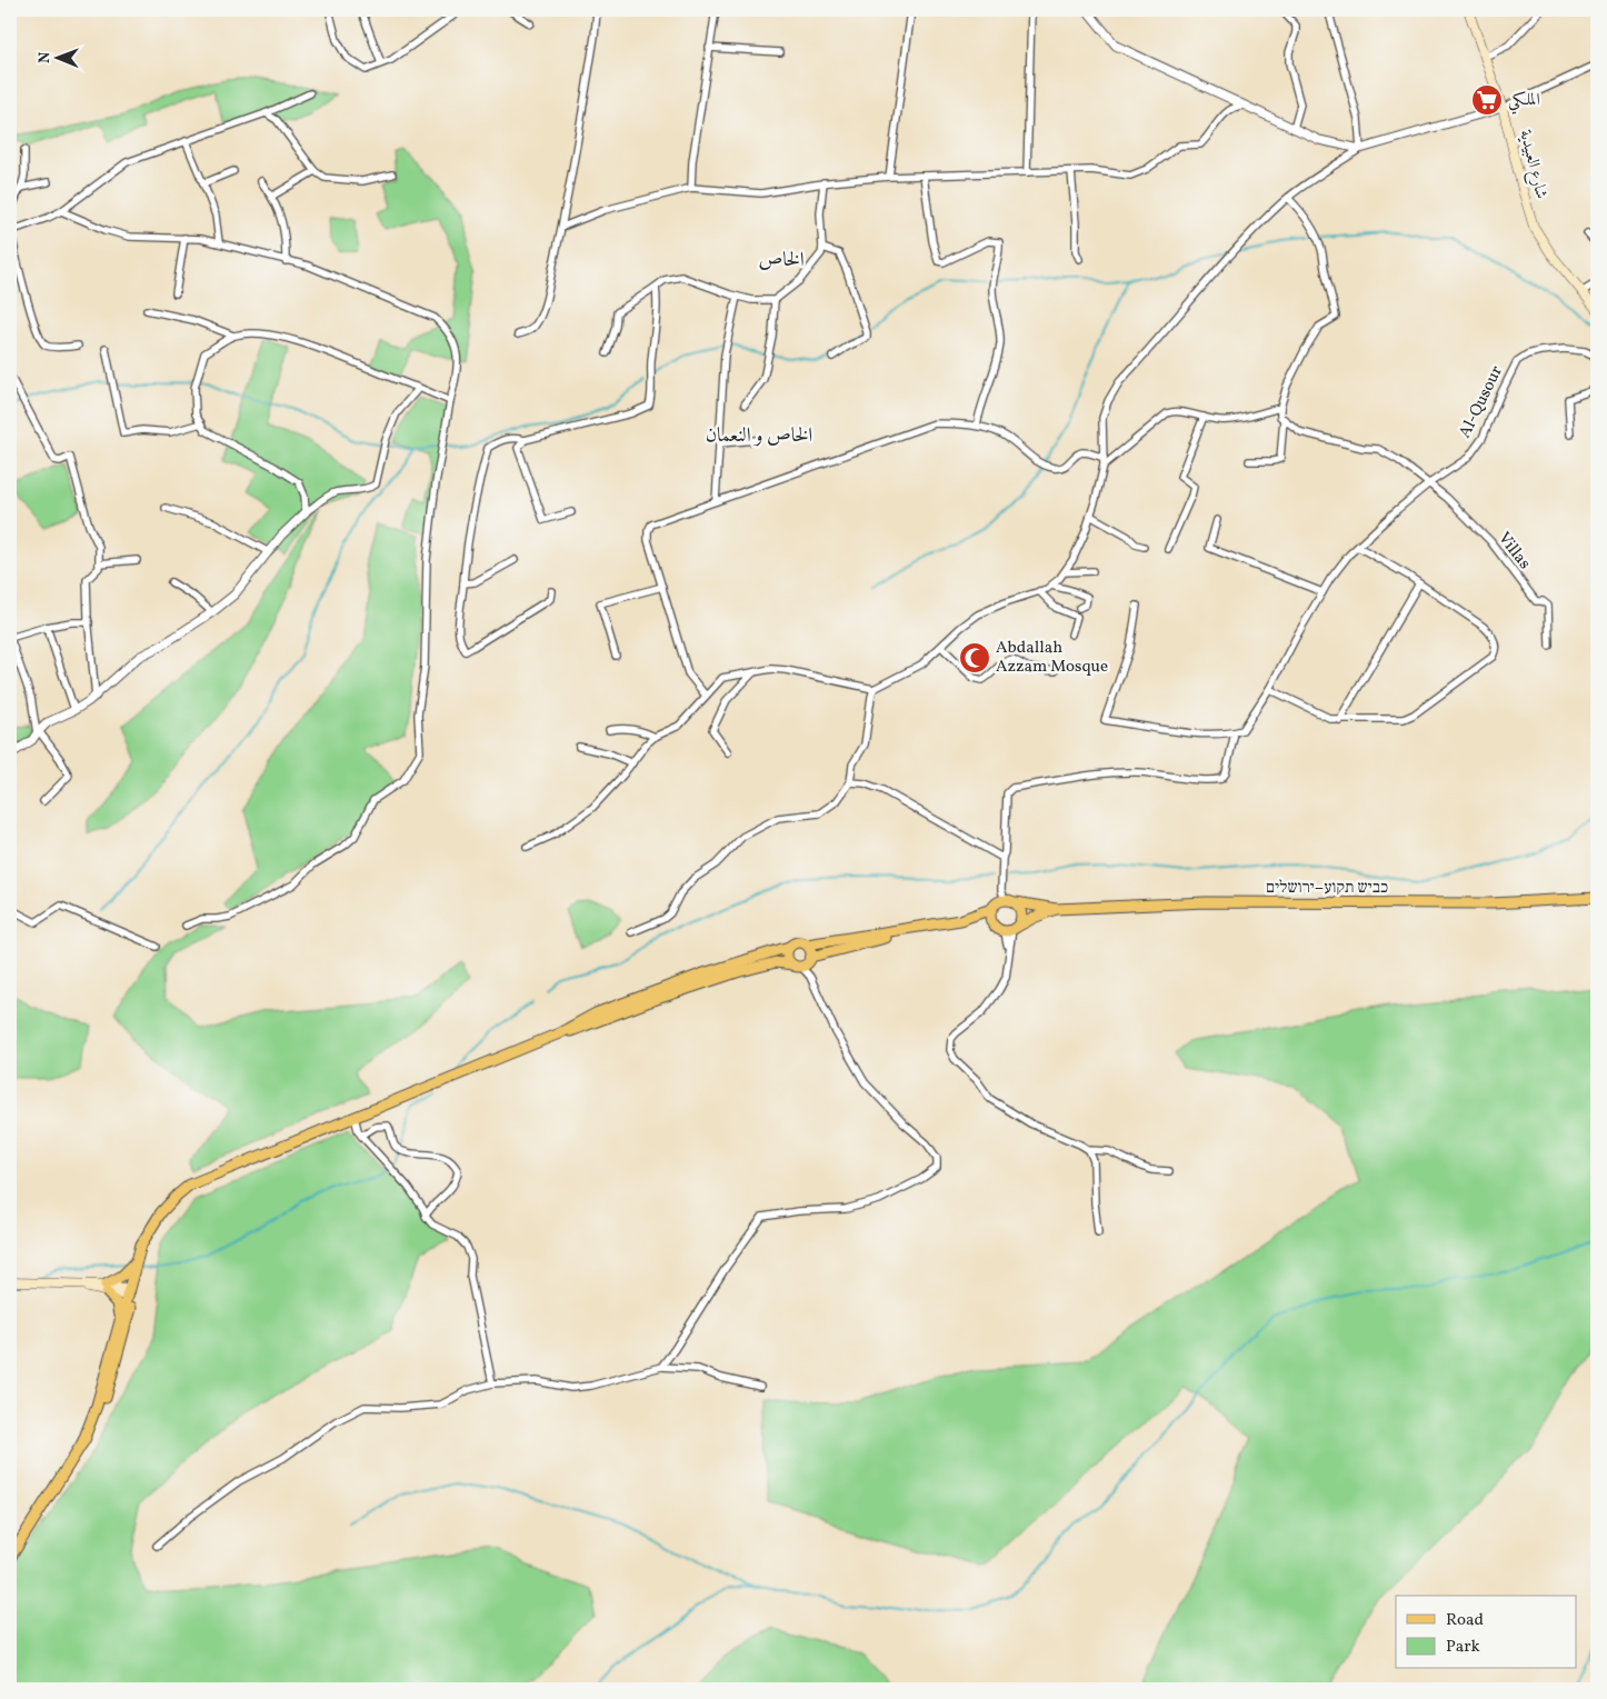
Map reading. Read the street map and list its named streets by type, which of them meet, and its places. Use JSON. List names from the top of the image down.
{
  "streets": {
    "main road": ["شارع العبيدية", "כביש תקוע–ירושלים"],
    "street": ["Al-Qusour", "Villas"]
  },
  "crossings": [
    ["Al-Qusour", "Villas"]
  ],
  "districts": ["الخاص", "الخاص و النعمان"],
  "places": {
    "supermarket": ["الملكي"],
    "mosque": ["Abdallah Azzam Mosque"]
  },
  "legend": ["Road", "Park"],
  "north": "left"
}
